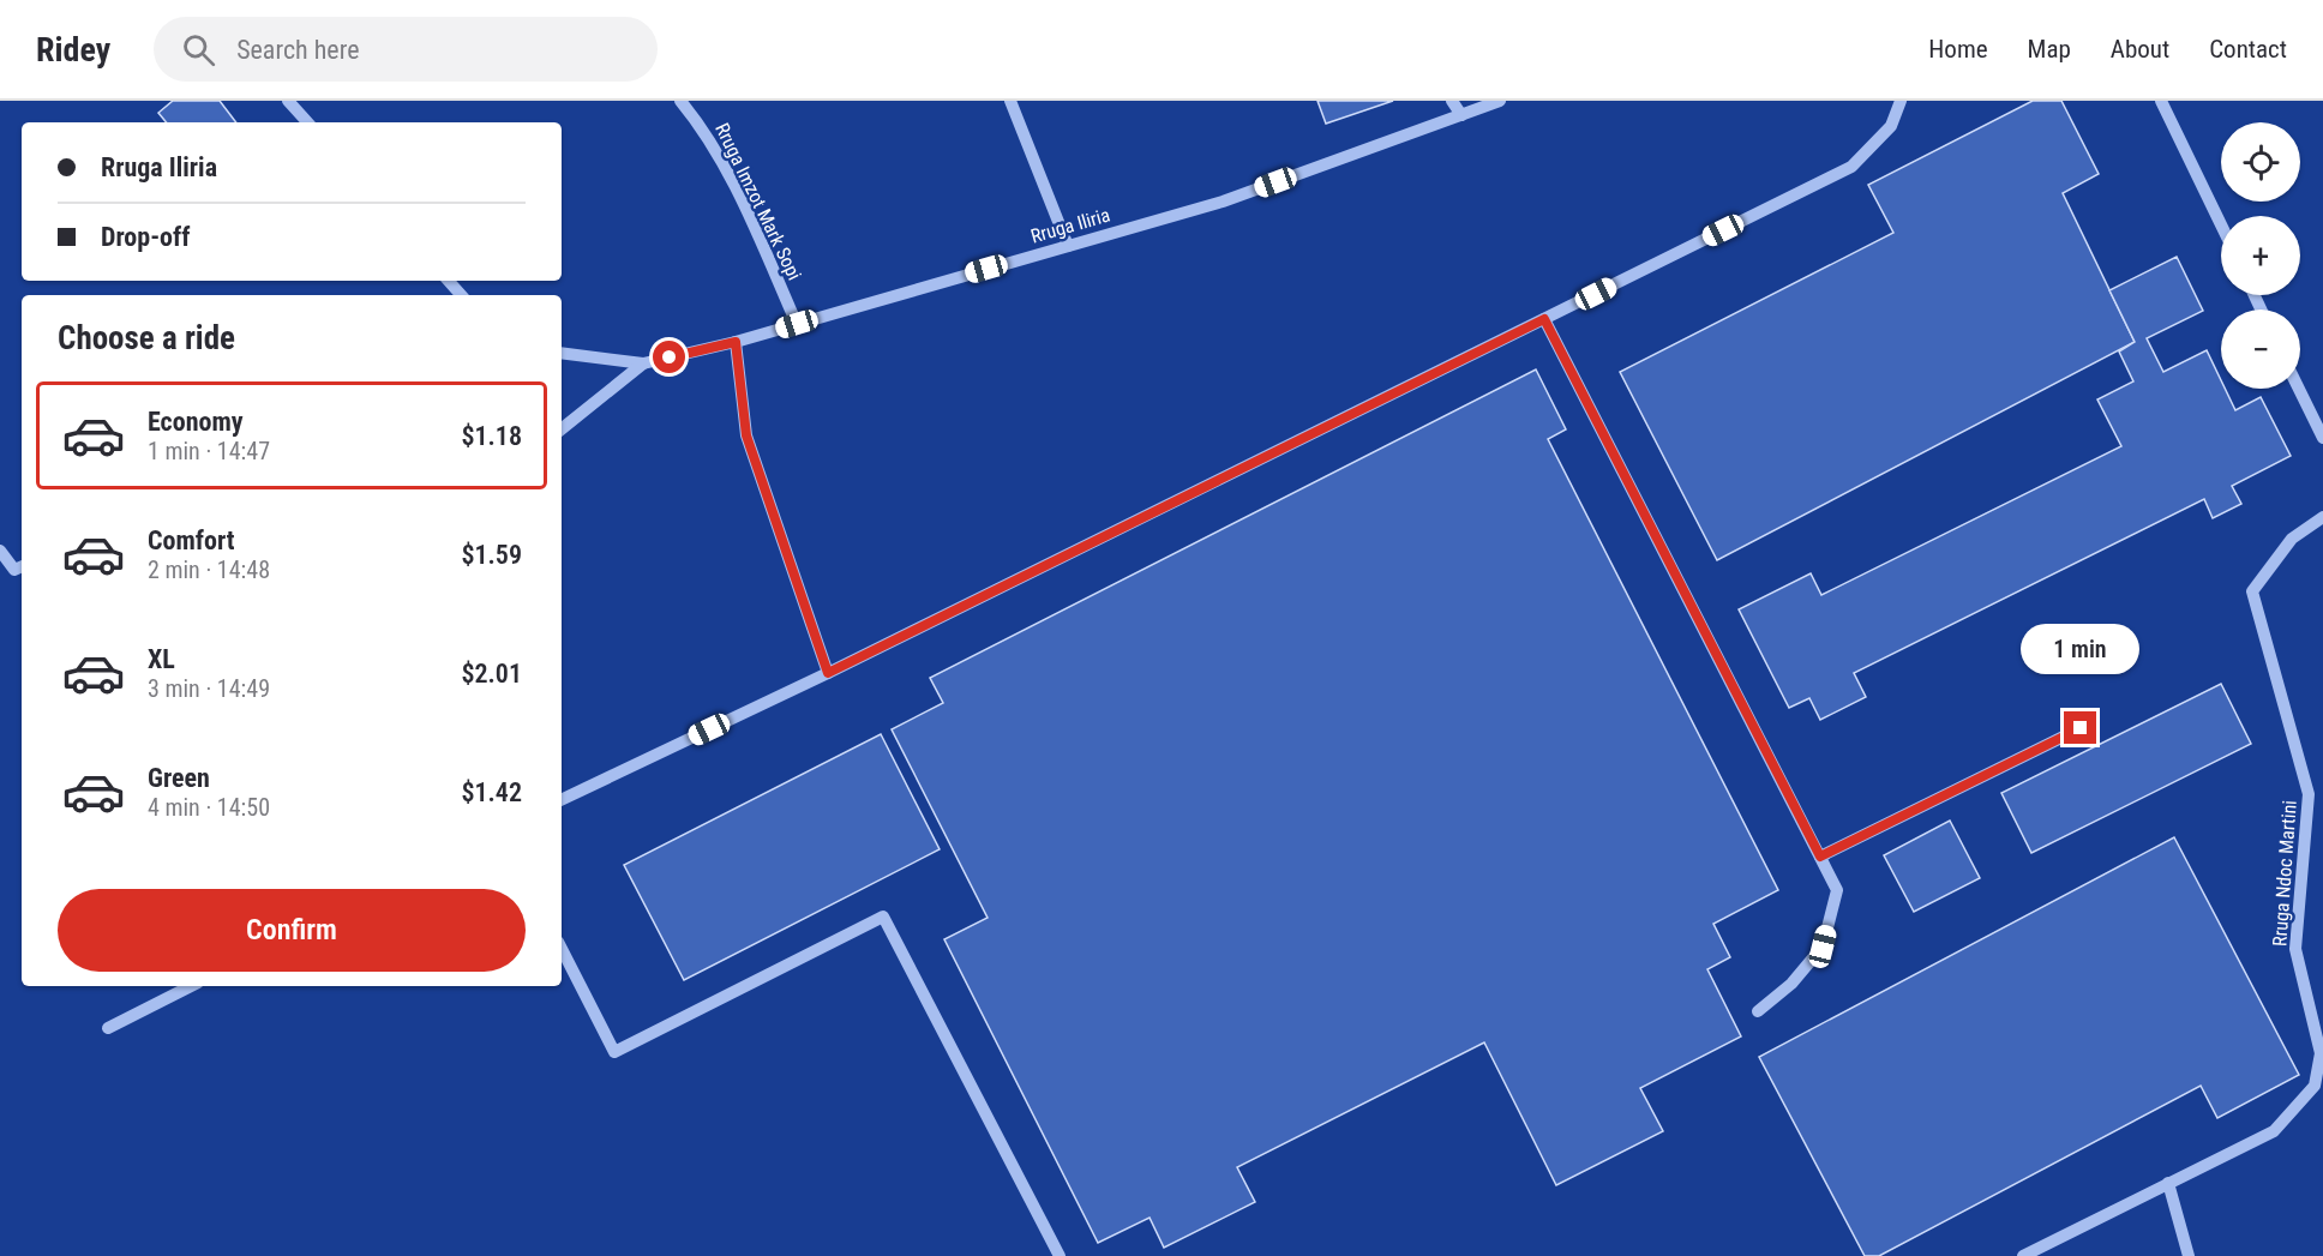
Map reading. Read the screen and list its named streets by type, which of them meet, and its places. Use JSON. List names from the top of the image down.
{
  "streets": {
    "street": ["Rruga Imzot Mark Sopi", "Rruga Iliria", "Rruga Ndoc Martini"]
  },
  "crossings": [
    ["Rruga Imzot Mark Sopi", "Rruga Iliria"]
  ],
  "page": {
    "header": "Ridey",
    "search": "Search here",
    "nav": [
      "Home",
      "Map",
      "About",
      "Contact"
    ],
    "map_buttons": ["+", "−"],
    "banner": ["Rruga Iliria", "Drop-off"],
    "heading": "Choose a ride",
    "list": [
      {
        "name": "Economy",
        "note": "1 min · 14:47",
        "value": "$1.18"
      },
      {
        "name": "Comfort",
        "note": "2 min · 14:48",
        "value": "$1.59"
      },
      {
        "name": "XL",
        "note": "3 min · 14:49",
        "value": "$2.01"
      },
      {
        "name": "Green",
        "note": "4 min · 14:50",
        "value": "$1.42"
      }
    ],
    "bubble": "1 min",
    "buttons": "Confirm"
  }
}
